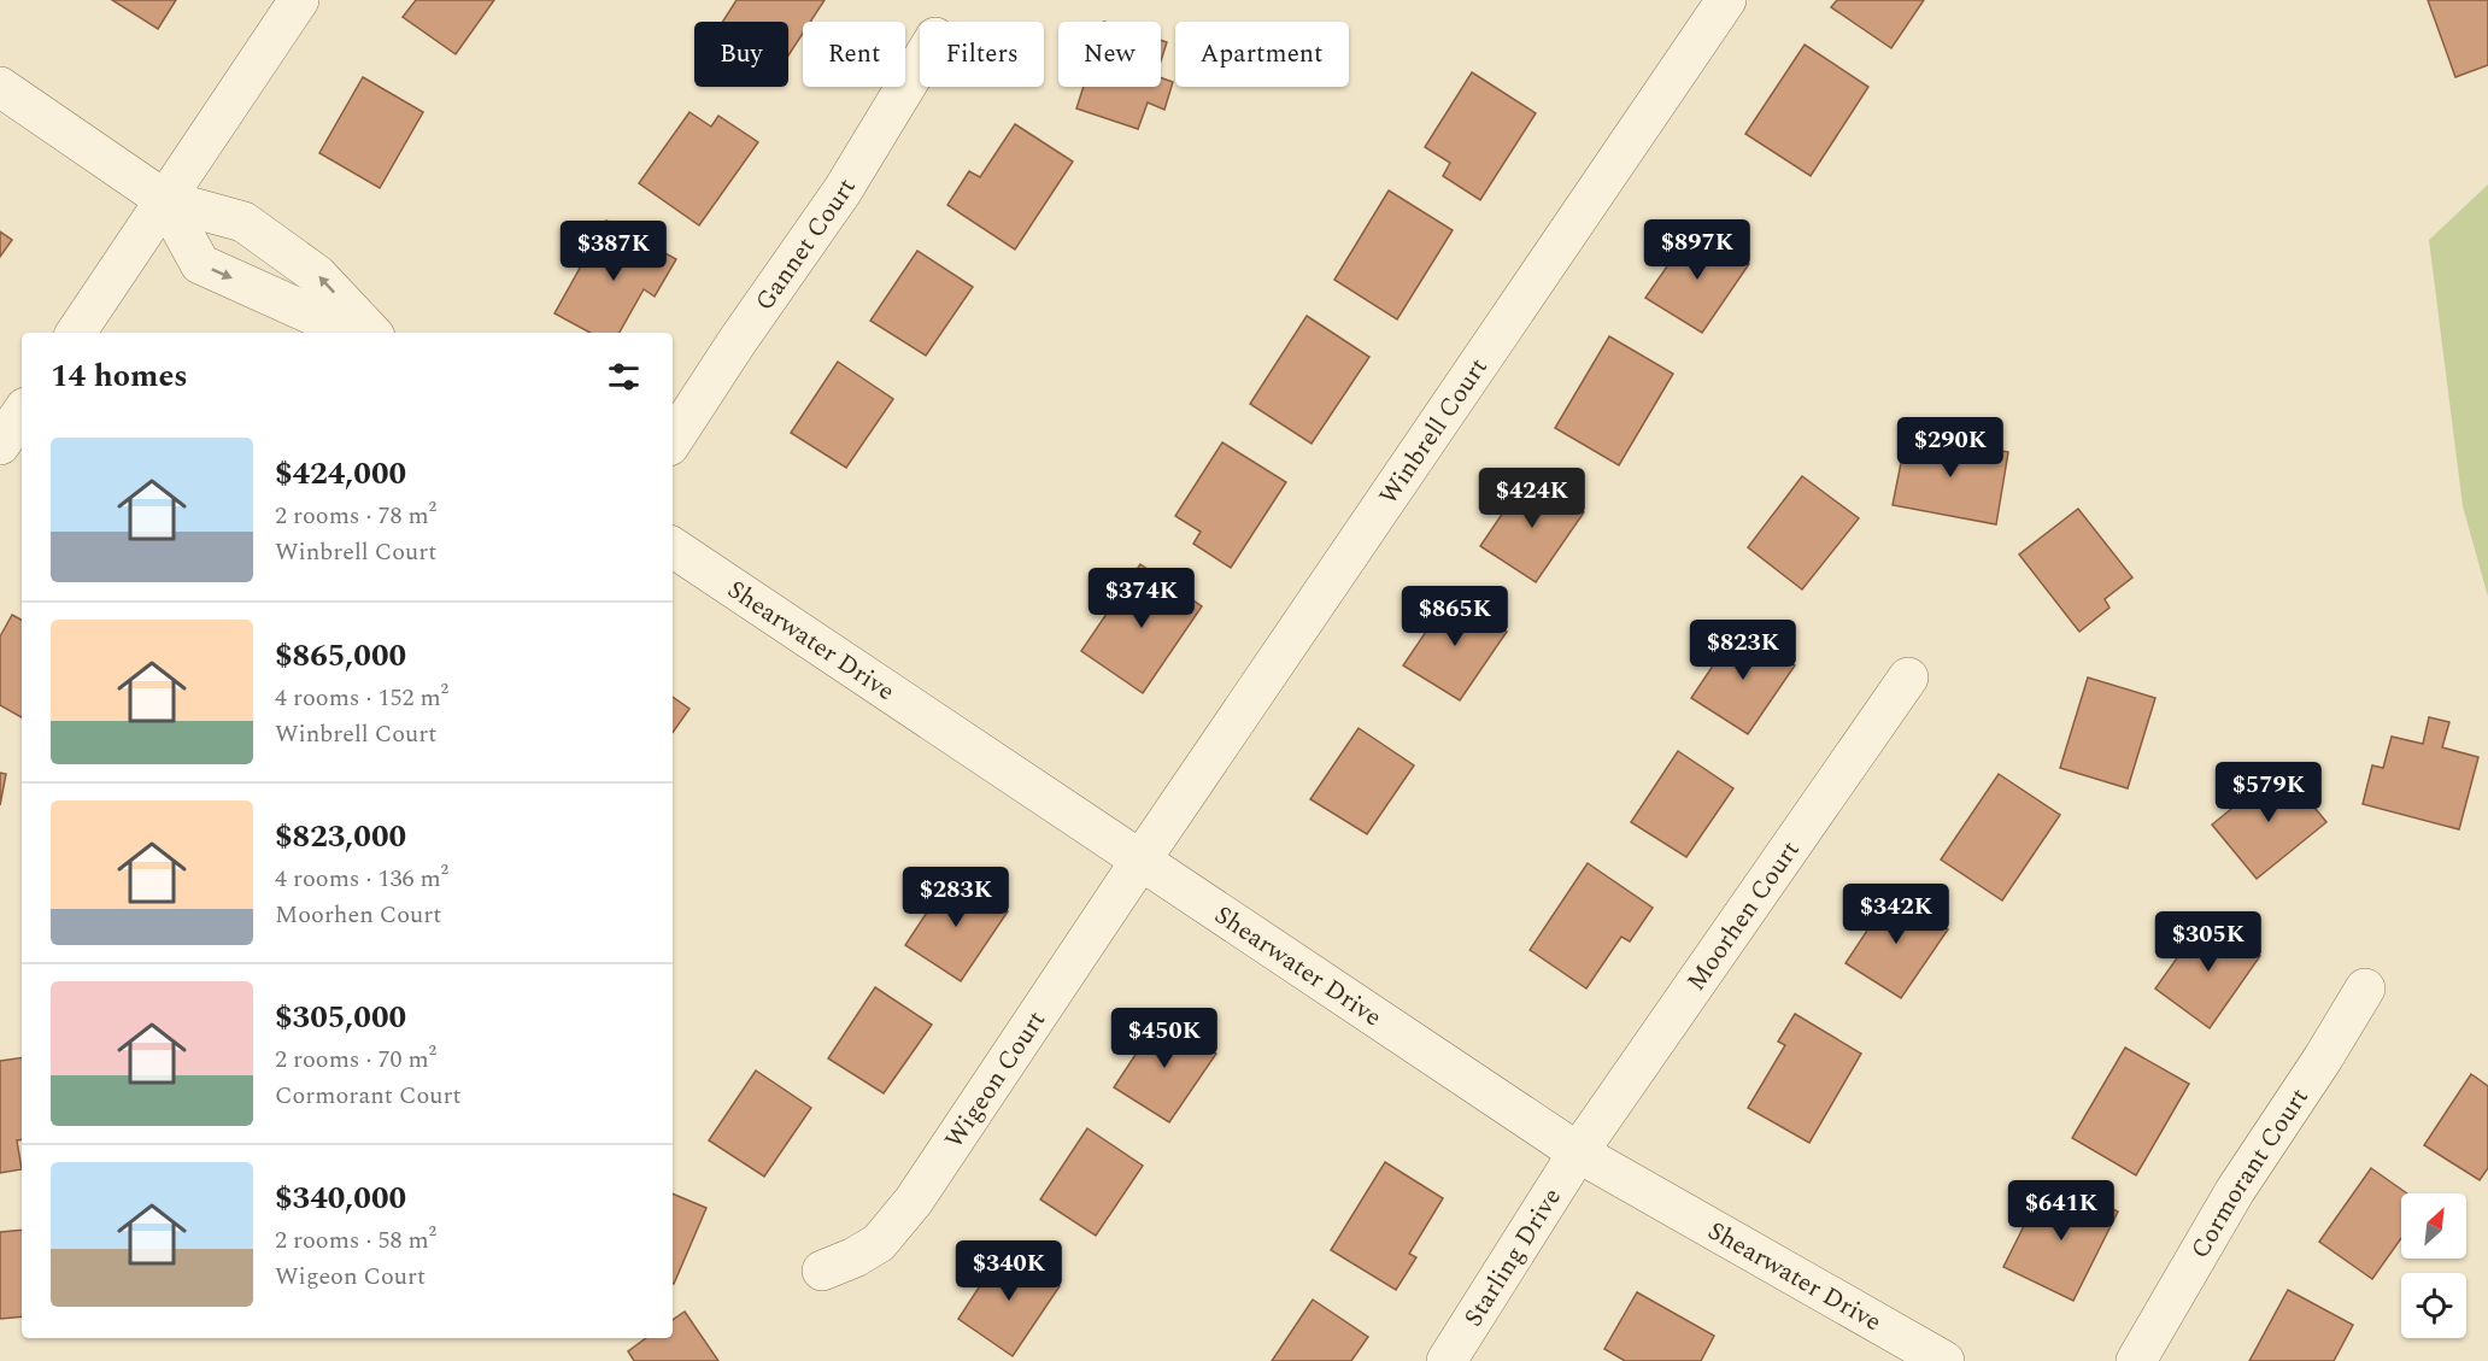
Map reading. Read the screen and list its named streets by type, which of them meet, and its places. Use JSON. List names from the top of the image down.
{
  "streets": {
    "street": [
      "Gannet Court",
      "Winbrell Court",
      "Shearwater Drive",
      "Moorhen Court",
      "Wigeon Court",
      "Cormorant Court",
      "Starling Drive"
    ]
  },
  "crossings": [
    ["Winbrell Court", "Shearwater Drive"],
    ["Winbrell Court", "Wigeon Court"],
    ["Shearwater Drive", "Moorhen Court"],
    ["Shearwater Drive", "Wigeon Court"],
    ["Shearwater Drive", "Starling Drive"],
    ["Moorhen Court", "Starling Drive"]
  ],
  "north": "top right",
  "page": {
    "chip": [
      "Buy",
      "Rent",
      "Filters",
      "New",
      "Apartment"
    ],
    "price": [
      "$897K",
      "$387K",
      "$290K",
      "$424K",
      "$374K",
      "$865K",
      "$823K",
      "$579K",
      "$283K",
      "$342K",
      "$305K",
      "$450K",
      "$641K",
      "$340K"
    ],
    "heading": "14 homes",
    "list": [
      {
        "name": "$424,000",
        "note": "2 rooms · 78 m² · Winbrell Court"
      },
      {
        "name": "$865,000",
        "note": "4 rooms · 152 m² · Winbrell Court"
      },
      {
        "name": "$823,000",
        "note": "4 rooms · 136 m² · Moorhen Court"
      },
      {
        "name": "$305,000",
        "note": "2 rooms · 70 m² · Cormorant Court"
      },
      {
        "name": "$340,000",
        "note": "2 rooms · 58 m² · Wigeon Court"
      }
    ]
  }
}
